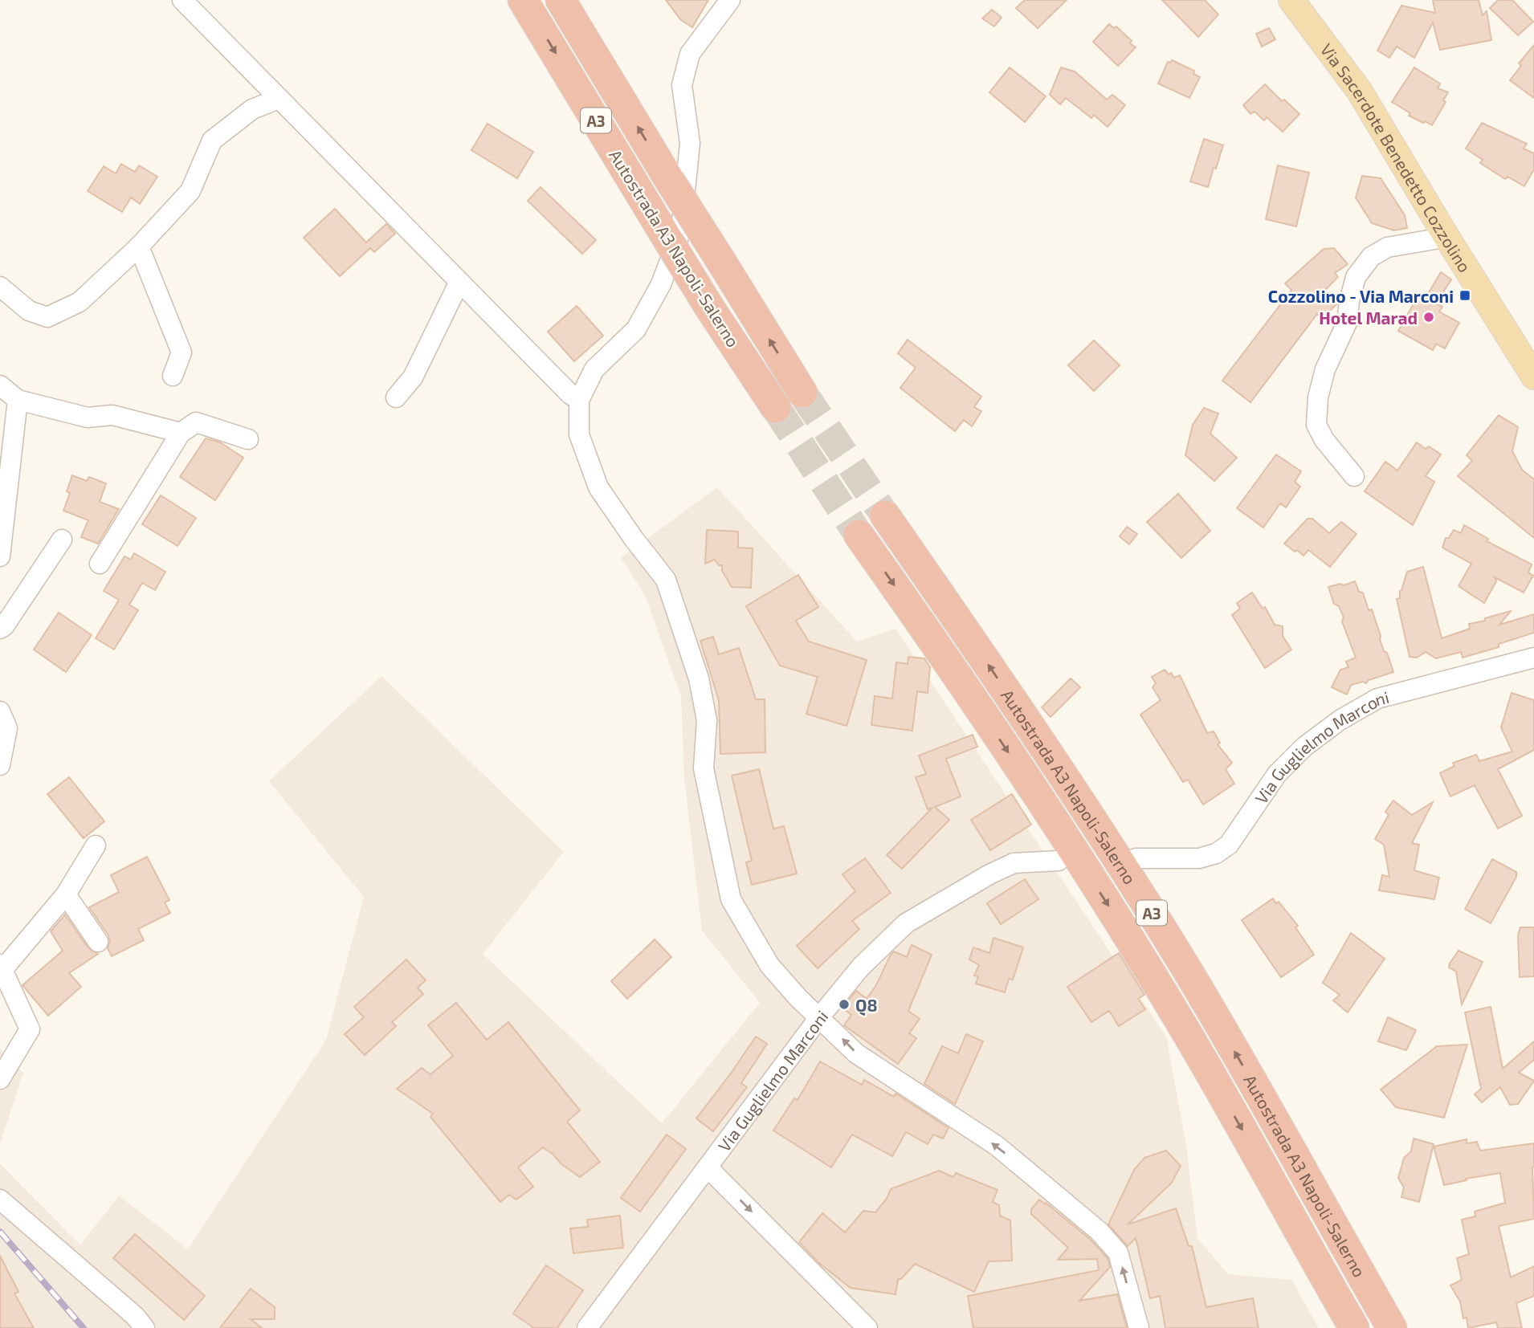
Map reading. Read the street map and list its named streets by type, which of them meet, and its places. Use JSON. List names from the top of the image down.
{
  "streets": {
    "highway": ["A3", "Autostrada A3 Napoli-Salerno"],
    "main road": ["Via Sacerdote Benedetto Cozzolino"],
    "street": ["Via Guglielmo Marconi"]
  },
  "places": {
    "transit": ["Cozzolino - Via Marconi"],
    "other": ["Hotel Marad", "Q8"]
  }
}
